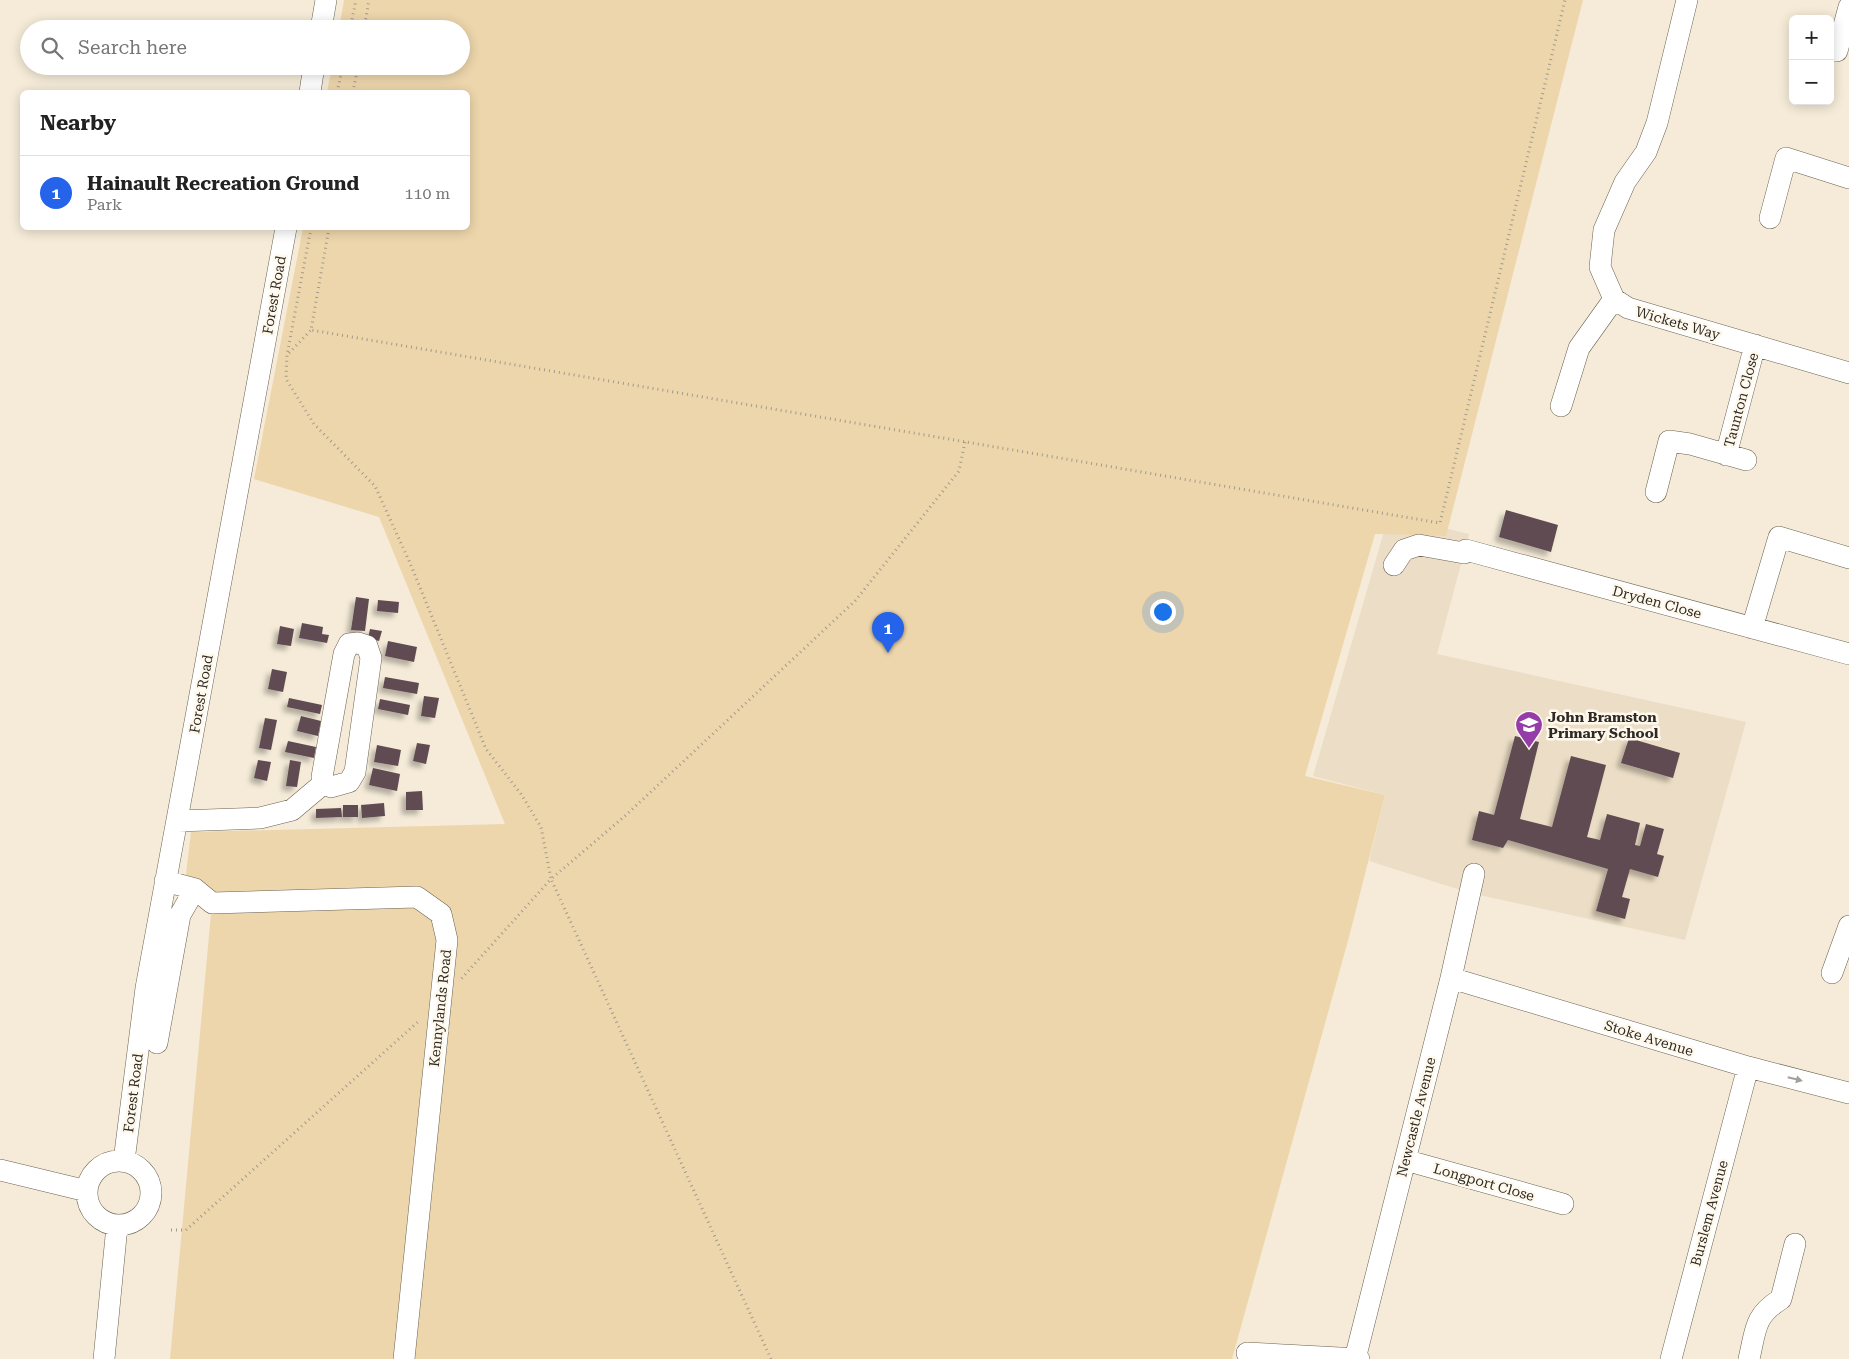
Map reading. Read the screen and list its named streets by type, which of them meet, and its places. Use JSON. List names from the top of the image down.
{
  "streets": {
    "street": [
      "Forest Road",
      "Wickets Way",
      "Taunton Close",
      "Dryden Close",
      "Kennylands Road",
      "Stoke Avenue",
      "Newcastle Avenue",
      "Longport Close",
      "Burslem Avenue"
    ]
  },
  "crossings": [
    ["Forest Road", "Kennylands Road"],
    ["Wickets Way", "Taunton Close"],
    ["Stoke Avenue", "Newcastle Avenue"],
    ["Stoke Avenue", "Burslem Avenue"],
    ["Newcastle Avenue", "Longport Close"]
  ],
  "places": {
    "school or university": ["John Bramston Primary School"]
  },
  "page": {
    "map_buttons": ["+", "−"],
    "search": "Search here",
    "heading": "Nearby",
    "list": [
      {
        "mark": "1",
        "name": "Hainault Recreation Ground",
        "note": "Park",
        "value": "110 m"
      }
    ],
    "pins": "1"
  }
}
